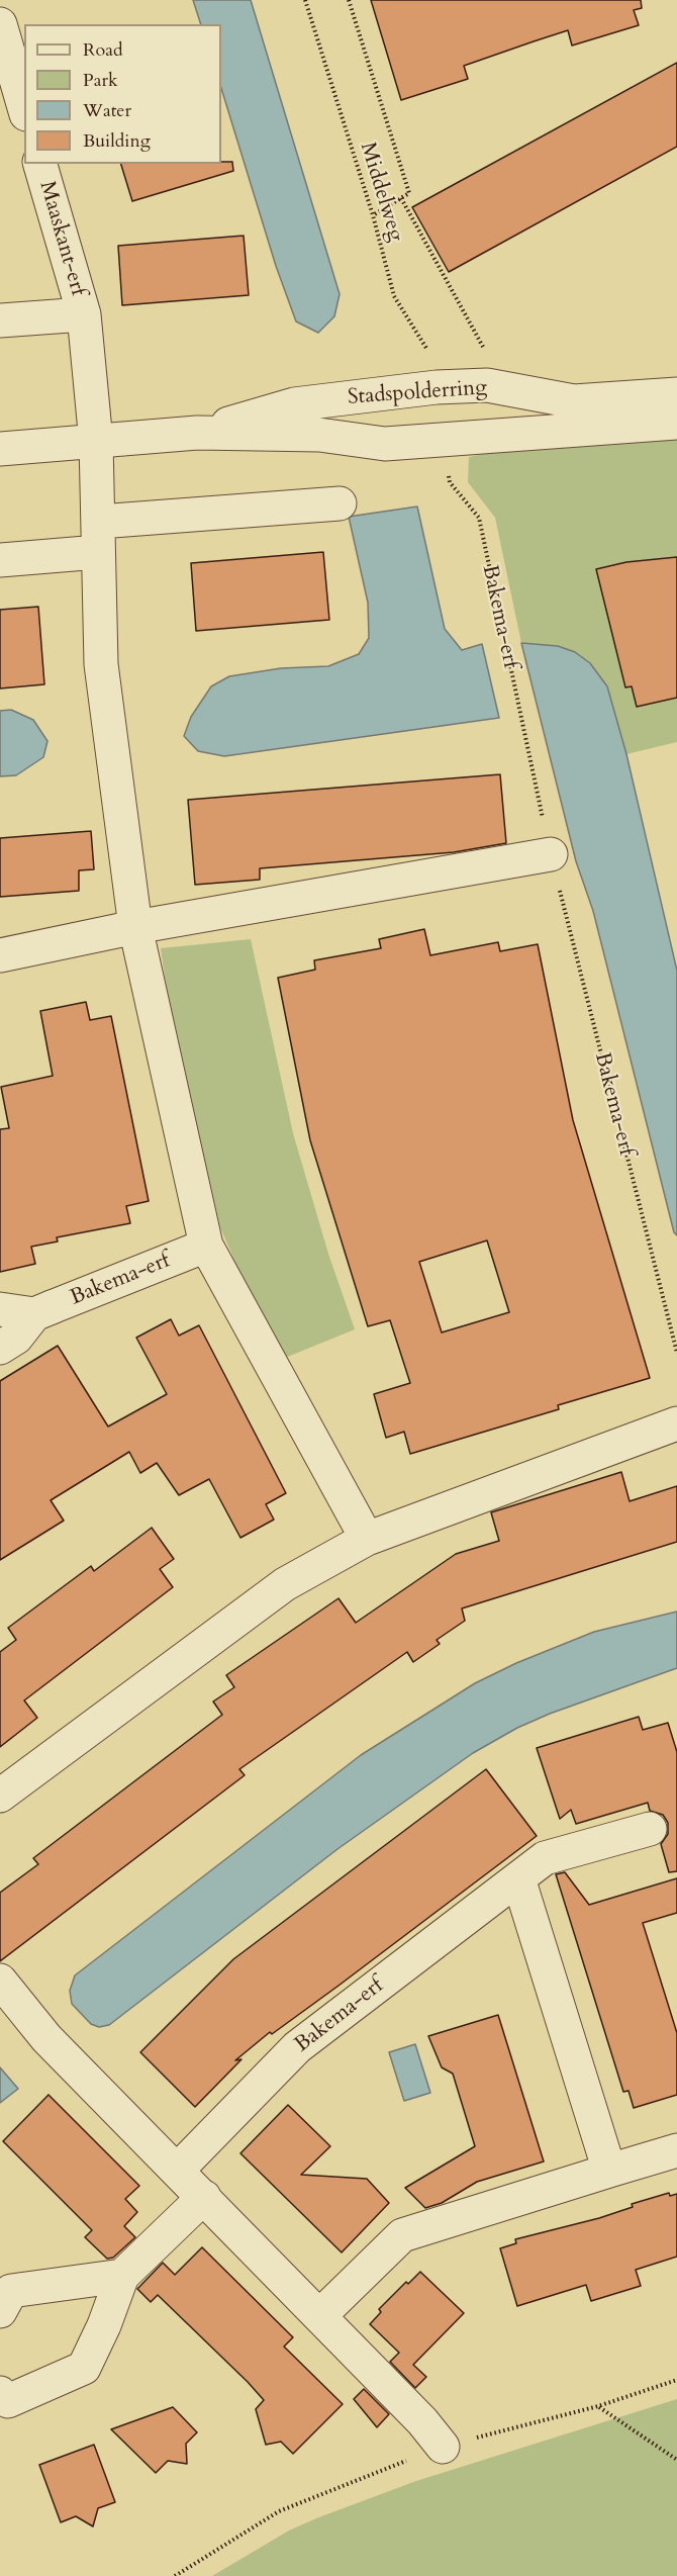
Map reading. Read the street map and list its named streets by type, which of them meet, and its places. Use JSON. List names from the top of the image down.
{
  "streets": {
    "street": ["Maaskant-erf", "Stadspolderring", "Bakema-erf"],
    "path": ["Middelweg"]
  },
  "crossings": [
    ["Middelweg", "Stadspolderring"],
    ["Maaskant-erf", "Stadspolderring"],
    ["Stadspolderring", "Bakema-erf"]
  ],
  "legend": [
    "Road",
    "Park",
    "Water",
    "Building"
  ]
}
